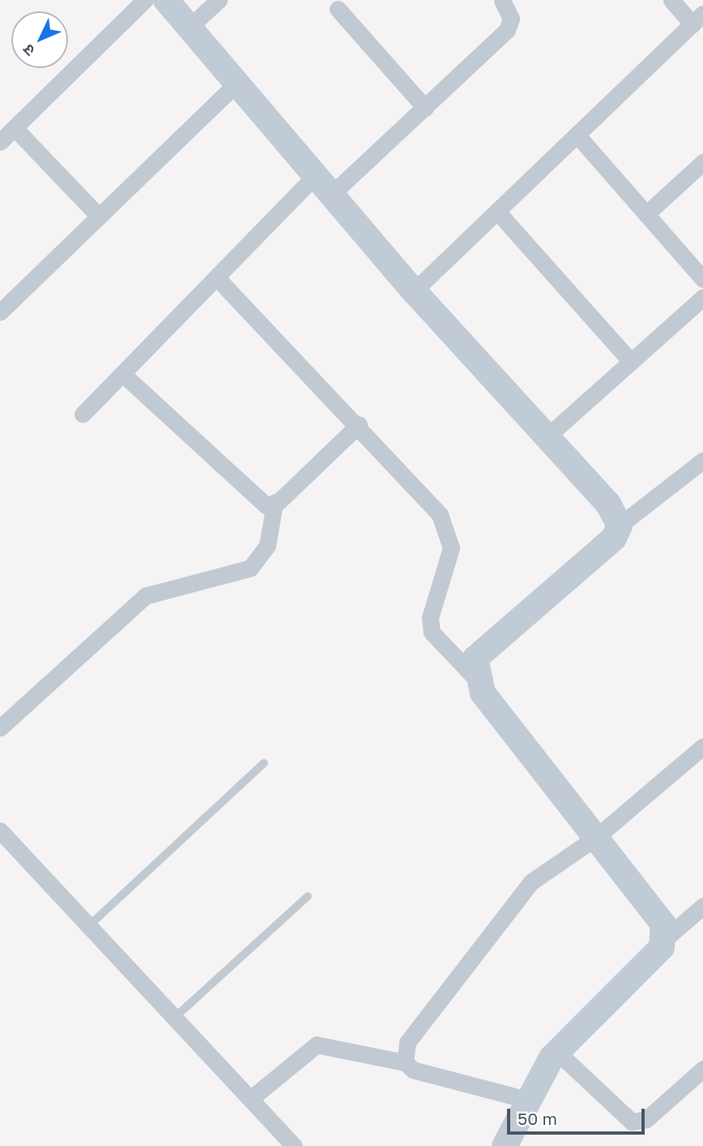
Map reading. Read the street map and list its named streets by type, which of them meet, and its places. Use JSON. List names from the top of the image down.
{
  "scale_bar": "50 m",
  "north": "bottom left"
}
